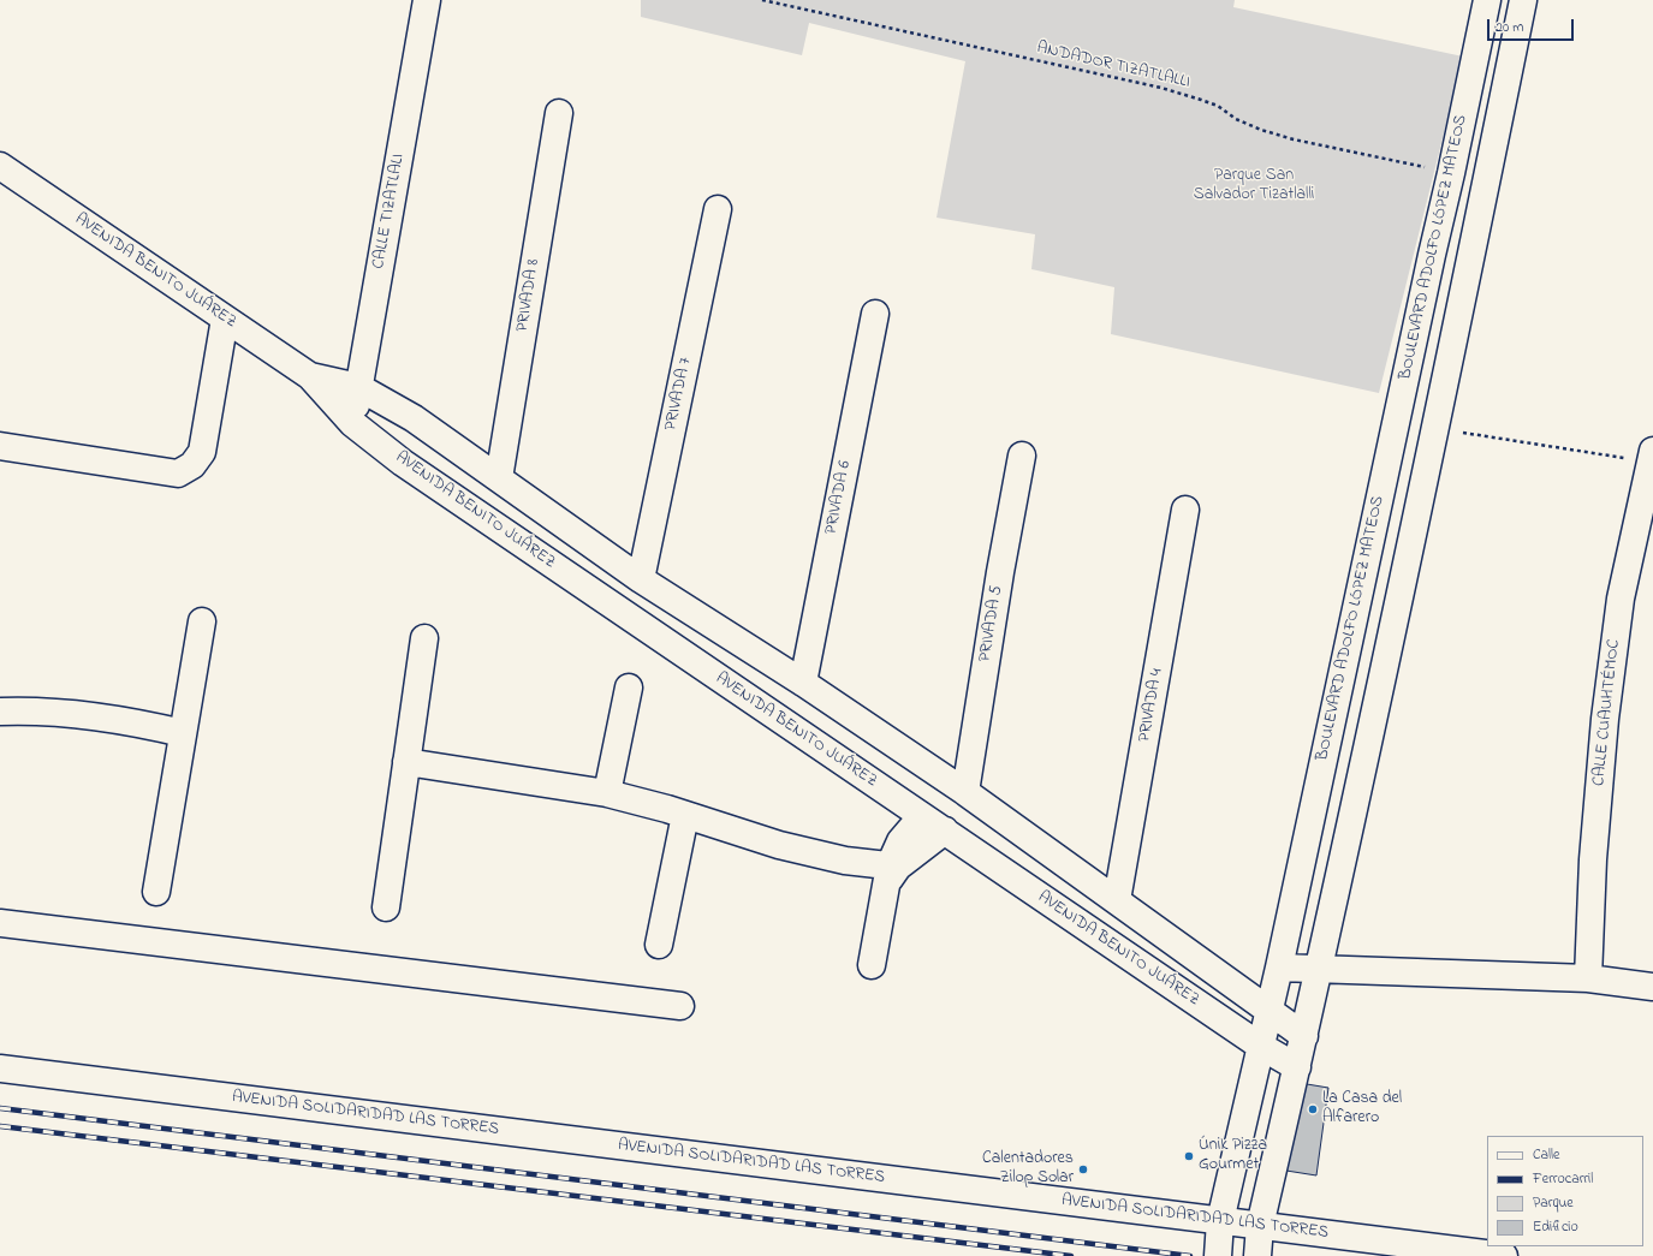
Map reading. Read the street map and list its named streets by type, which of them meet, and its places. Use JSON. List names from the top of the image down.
{
  "streets": {
    "street": [
      "CALLE TIZATLALI",
      "BOULEVARD ADOLFO LÓPEZ MATEOS",
      "AVENIDA BENITO JUÁREZ",
      "PRIVADA 8",
      "PRIVADA 7",
      "PRIVADA 6",
      "PRIVADA 5",
      "PRIVADA 4",
      "CALLE CUAUHTÉMOC",
      "AVENIDA SOLIDARIDAD LAS TORRES"
    ],
    "path": ["ANDADOR TIZATLALLI"]
  },
  "crossings": [
    ["ANDADOR TIZATLALLI", "BOULEVARD ADOLFO LÓPEZ MATEOS"],
    ["CALLE TIZATLALI", "AVENIDA BENITO JUÁREZ"],
    ["BOULEVARD ADOLFO LÓPEZ MATEOS", "AVENIDA BENITO JUÁREZ"],
    ["BOULEVARD ADOLFO LÓPEZ MATEOS", "AVENIDA SOLIDARIDAD LAS TORRES"],
    ["AVENIDA BENITO JUÁREZ", "PRIVADA 8"],
    ["AVENIDA BENITO JUÁREZ", "PRIVADA 7"],
    ["AVENIDA BENITO JUÁREZ", "PRIVADA 6"],
    ["AVENIDA BENITO JUÁREZ", "PRIVADA 5"],
    ["AVENIDA BENITO JUÁREZ", "PRIVADA 4"]
  ],
  "parks": ["Parque San Salvador Tizatlalli"],
  "places": ["La Casa del Alfarero", "Únik Pizza Gourmet", "Calentadores Zilop Solar"],
  "legend": [
    "Calle",
    "Ferrocarril",
    "Parque",
    "Edificio"
  ],
  "scale_bar": "20 m"
}
